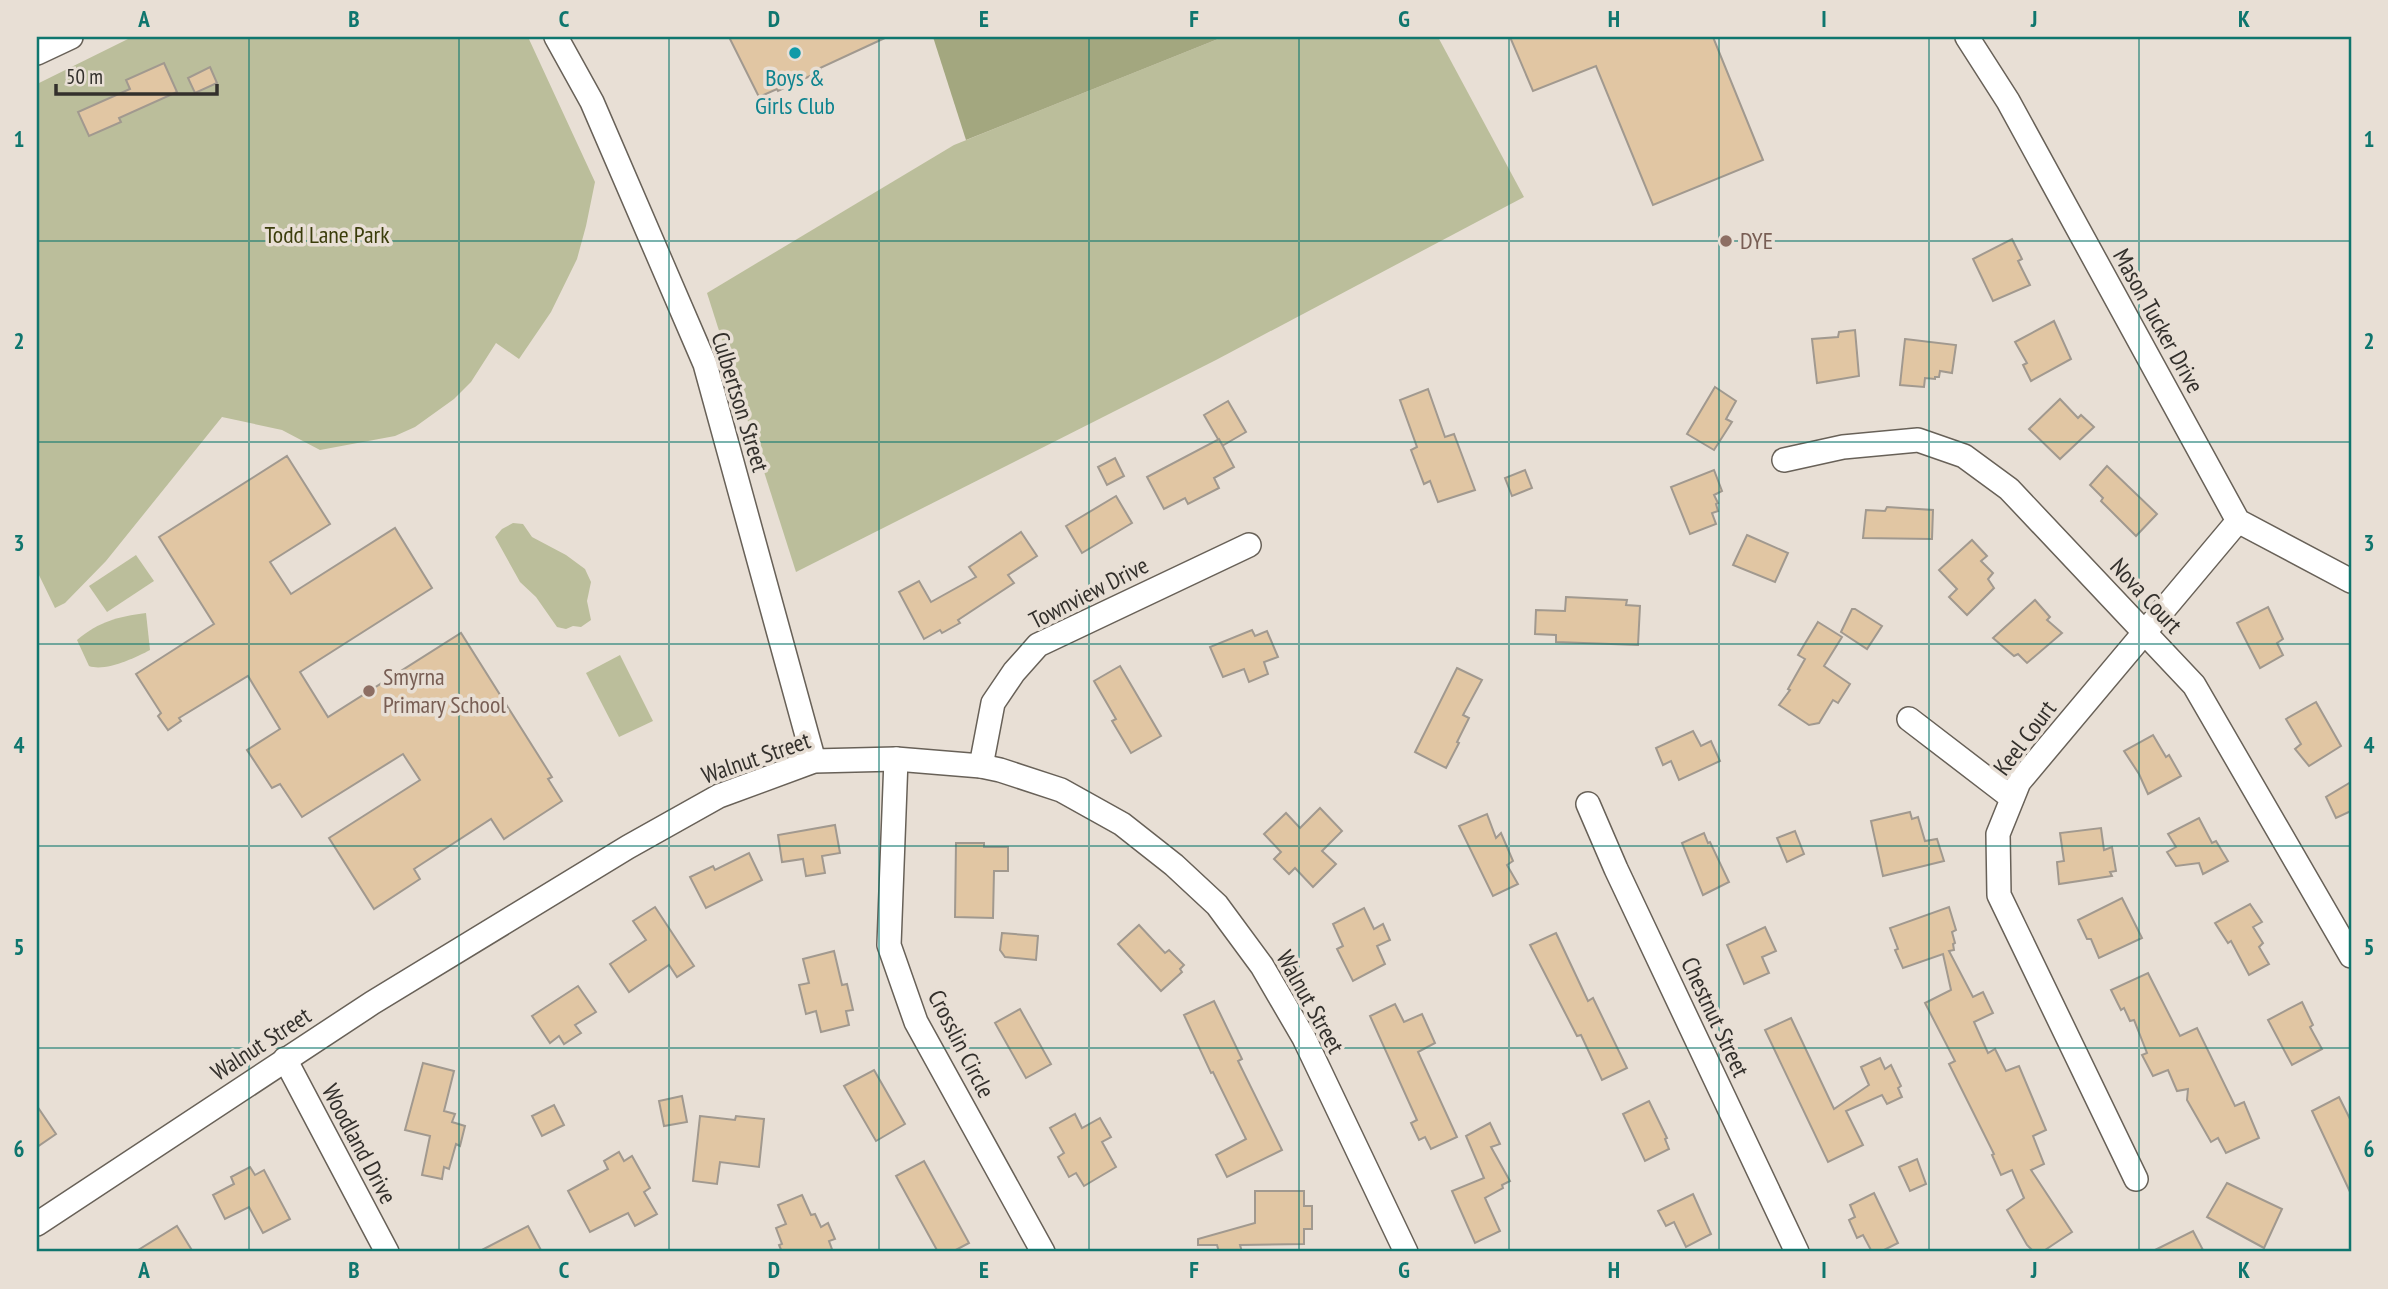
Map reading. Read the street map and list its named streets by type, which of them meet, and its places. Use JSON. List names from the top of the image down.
{
  "streets": {
    "street": [
      "Mason Tucker Drive",
      "Culbertson Street",
      "Townview Drive",
      "Nova Court",
      "Keel Court",
      "Walnut Street",
      "Chestnut Street",
      "Crosslin Circle",
      "Woodland Drive"
    ]
  },
  "crossings": [
    ["Mason Tucker Drive", "Keel Court"],
    ["Culbertson Street", "Walnut Street"],
    ["Townview Drive", "Walnut Street"],
    ["Nova Court", "Keel Court"],
    ["Walnut Street", "Crosslin Circle"],
    ["Walnut Street", "Woodland Drive"]
  ],
  "parks": ["Todd Lane Park"],
  "places": ["Boys & Girls Club", "DYE", "Smyrna Primary School"],
  "scale_bar": "50 m",
  "grid": {
    "columns": [
      "A",
      "B",
      "C",
      "D",
      "E",
      "F",
      "G",
      "H",
      "I",
      "J",
      "K"
    ],
    "rows": [
      "1",
      "2",
      "3",
      "4",
      "5",
      "6"
    ]
  }
}
